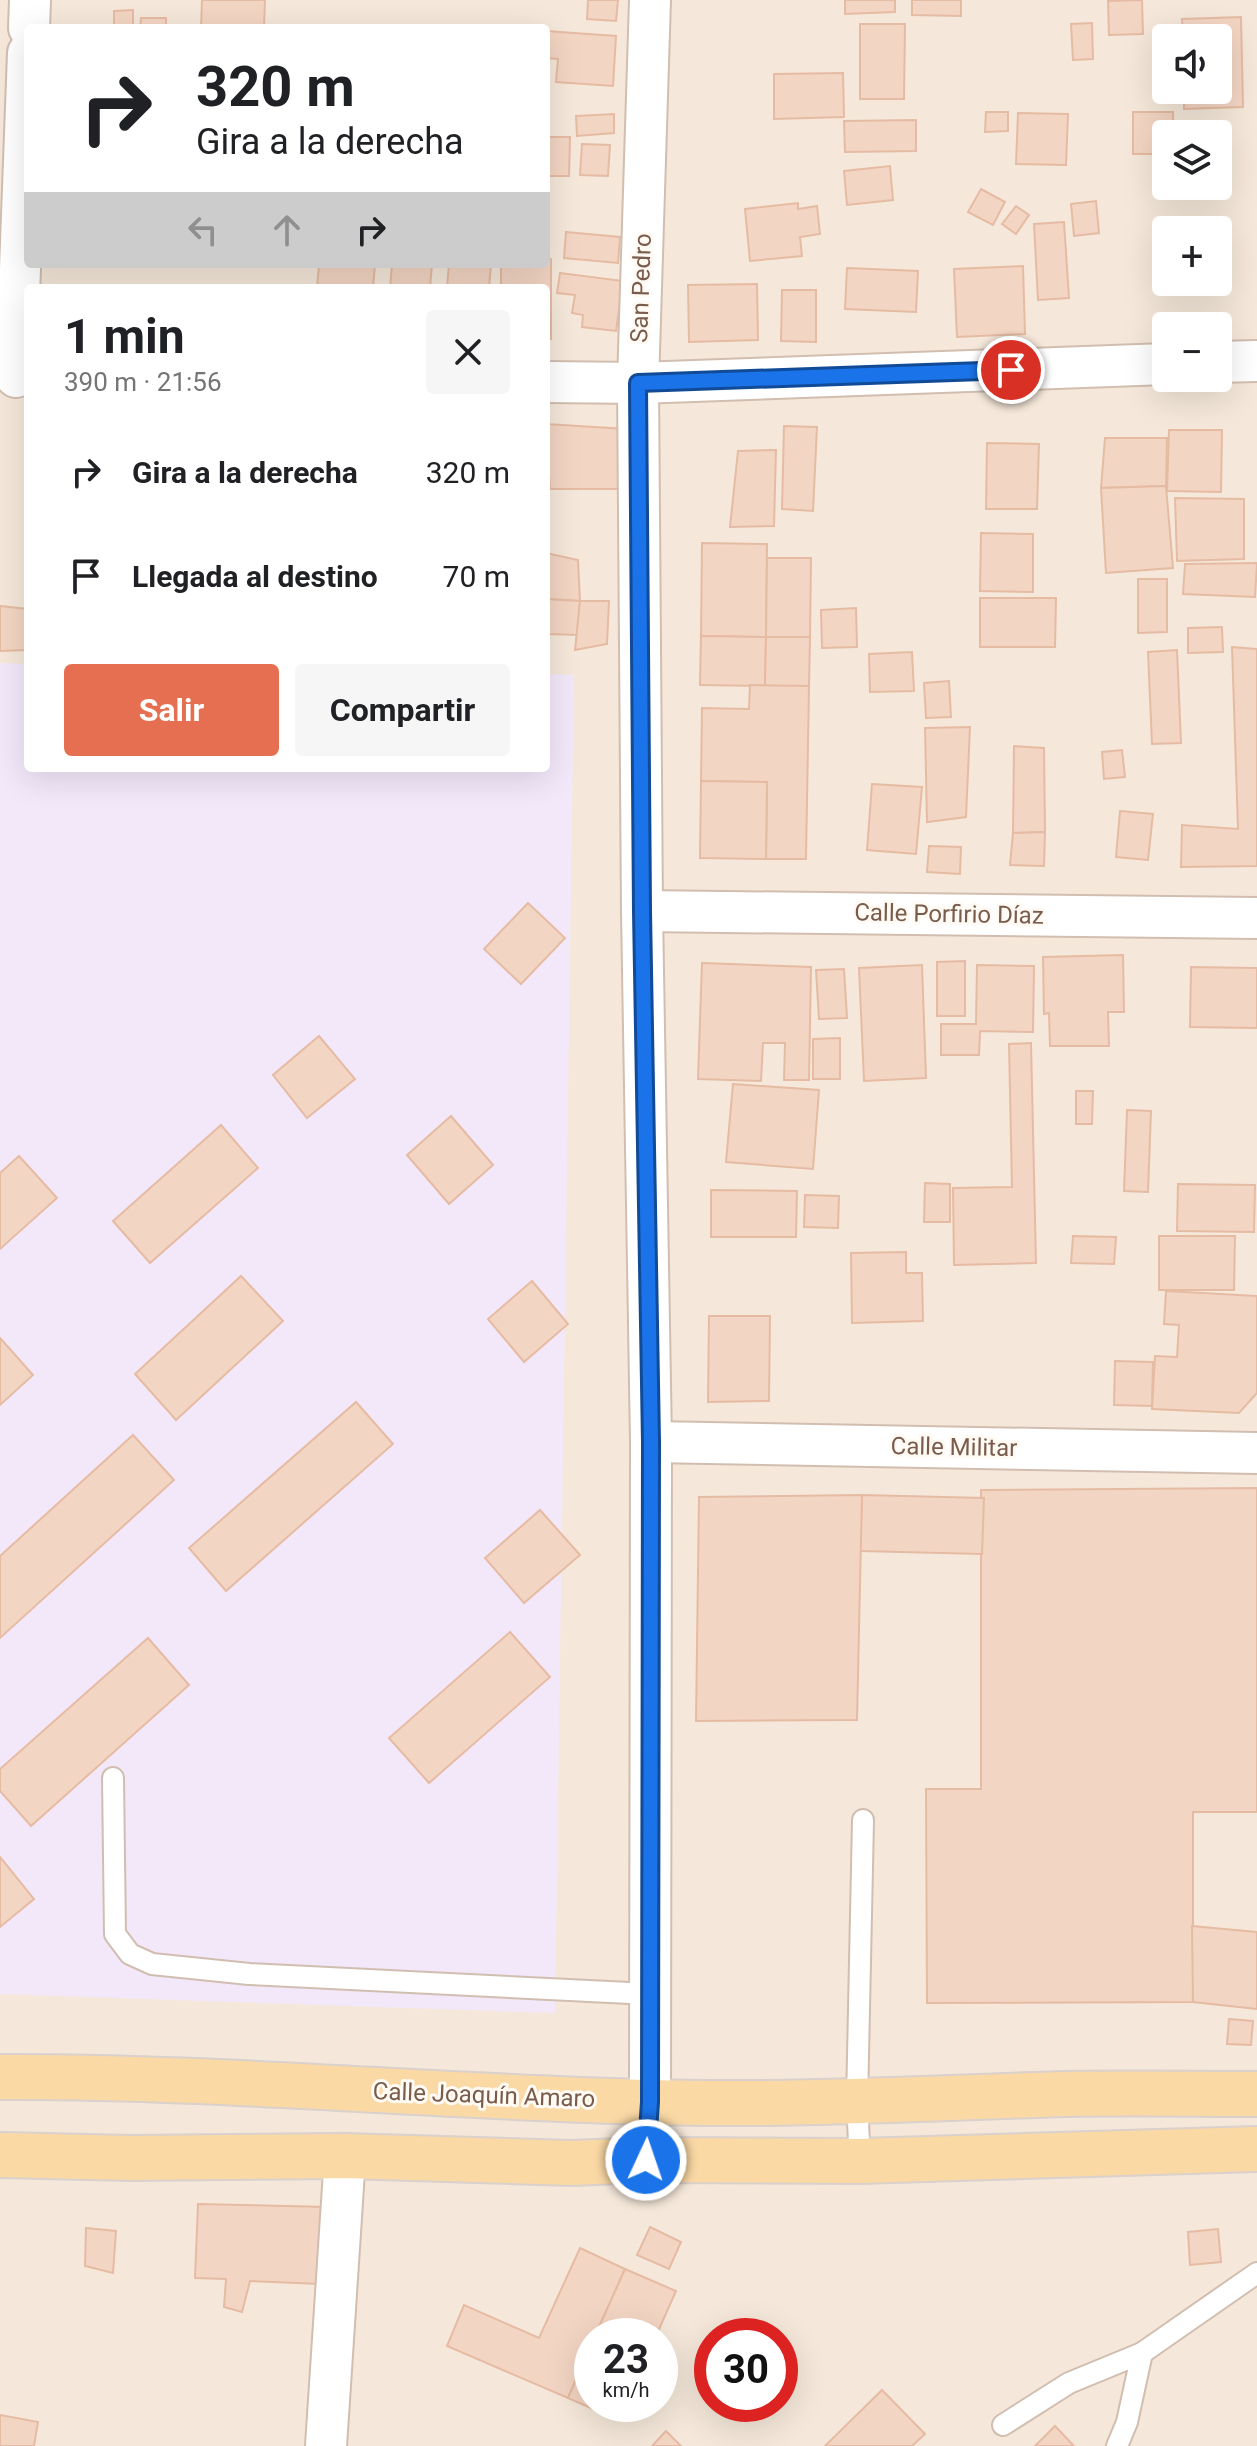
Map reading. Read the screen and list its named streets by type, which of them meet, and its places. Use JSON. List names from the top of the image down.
{
  "streets": {
    "main road": ["Calle Joaquín Amaro"],
    "street": ["San Pedro", "Calle Porfirio Díaz", "Calle Militar"]
  },
  "crossings": [
    ["San Pedro", "Calle Porfirio Díaz"],
    ["San Pedro", "Calle Militar"],
    ["San Pedro", "Calle Joaquín Amaro"]
  ],
  "page": {
    "map_buttons": ["+", "−"],
    "turn": ["320 m", "Gira a la derecha"],
    "heading": ["1 min", "390 m · 21:56"],
    "list": [
      {
        "name": "Gira a la derecha",
        "value": "320 m"
      },
      {
        "name": "Llegada al destino",
        "value": "70 m"
      }
    ],
    "buttons": ["Salir", "Compartir"],
    "speed": "23 km/h",
    "limit": "30"
  }
}
